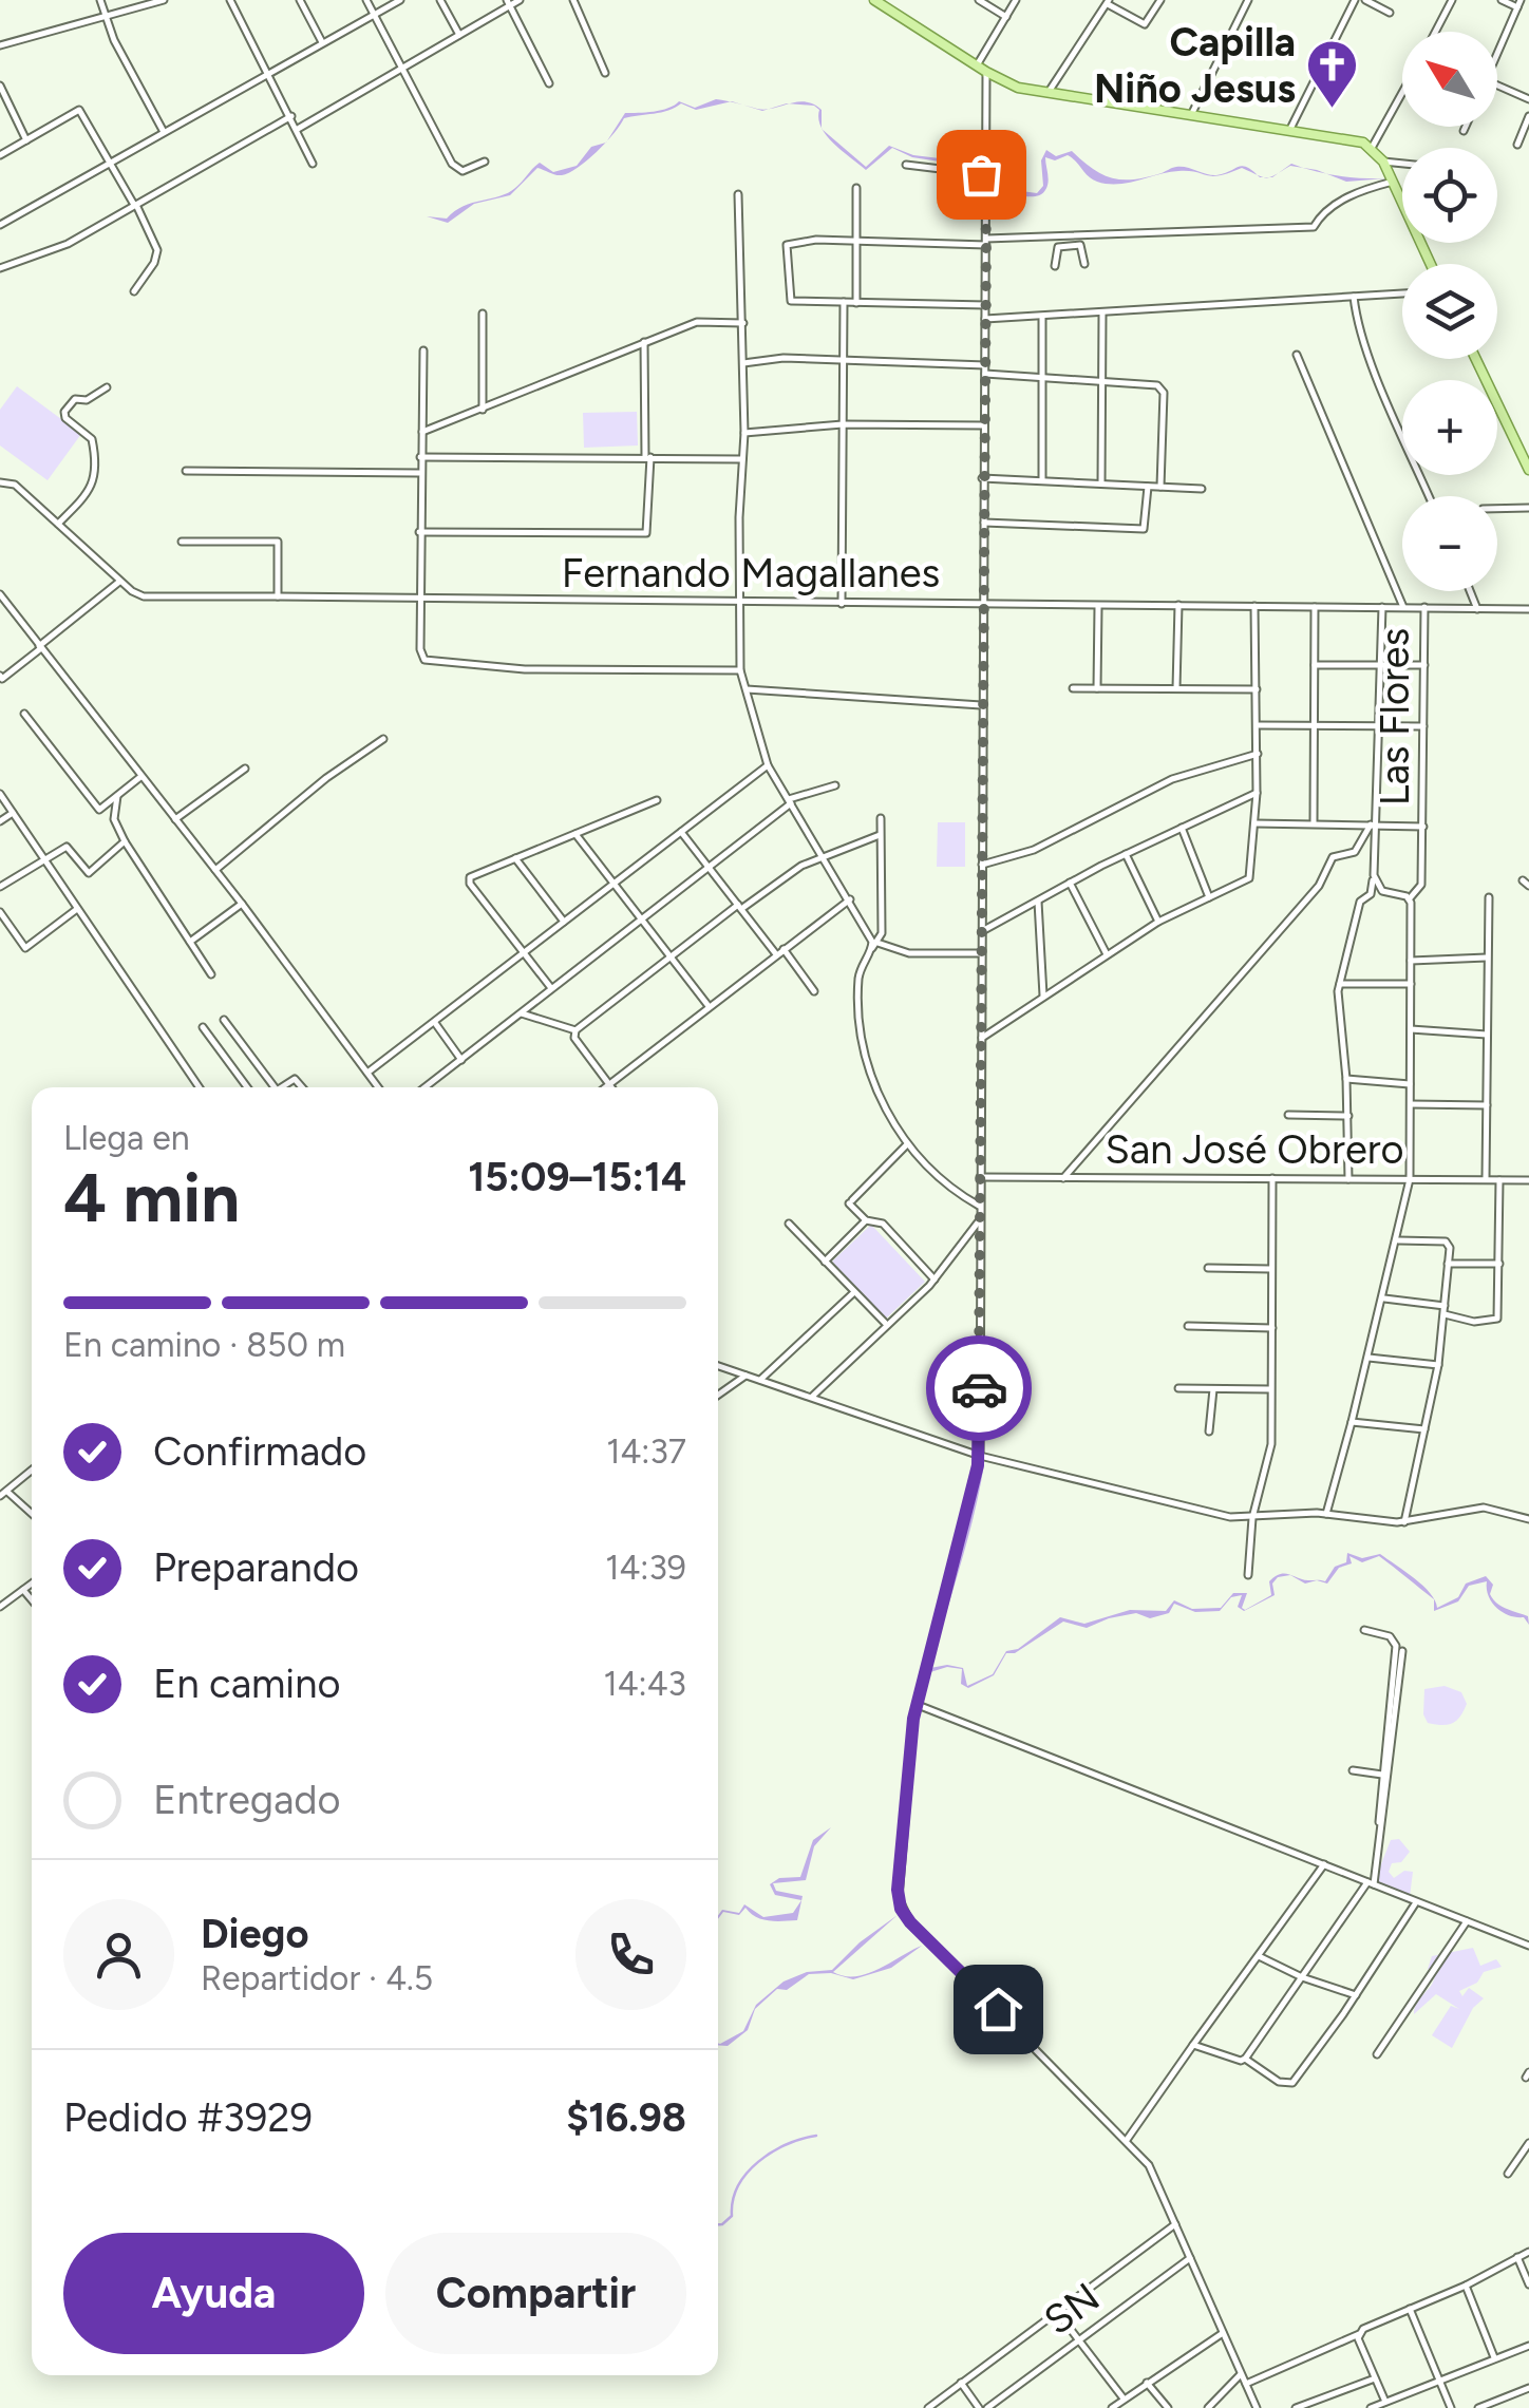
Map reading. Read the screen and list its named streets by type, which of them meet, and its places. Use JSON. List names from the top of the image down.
{
  "streets": {
    "street": [
      "Fernando Magallanes",
      "Las Flores",
      "San José Obrero",
      "SN"
    ]
  },
  "crossings": [
    ["Fernando Magallanes", "Las Flores"],
    ["Las Flores", "San José Obrero"]
  ],
  "places": {
    "church": ["Capilla Niño Jesus"]
  },
  "north": "top left",
  "page": {
    "map_buttons": ["+", "−"],
    "heading": ["4 min", "Llega en", "15:09–15:14"],
    "panel": [
      "Diego",
      "Repartidor · 4.5",
      "Pedido #3929",
      "$16.98"
    ],
    "bar": "En camino · 850 m",
    "list": [
      ["Confirmado", "14:37"],
      ["Preparando", "14:39"],
      ["En camino", "14:43"],
      "Entregado"
    ],
    "buttons": ["Ayuda", "Compartir"]
  }
}
